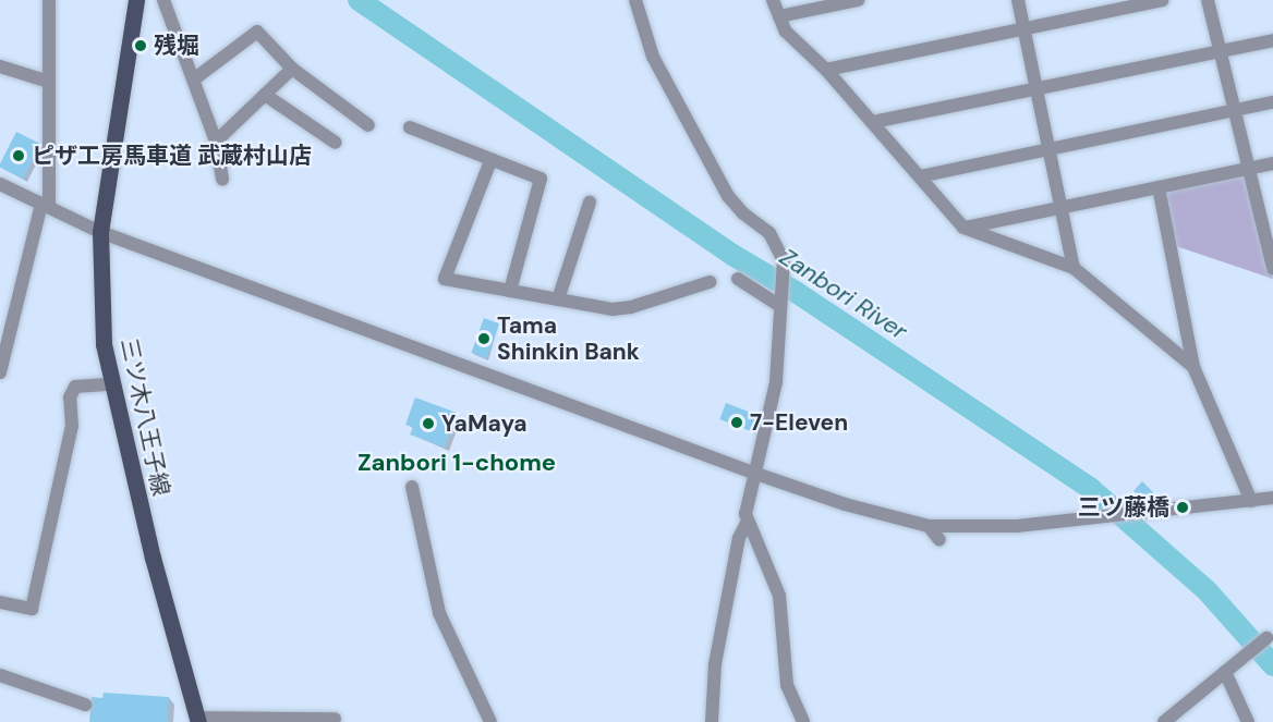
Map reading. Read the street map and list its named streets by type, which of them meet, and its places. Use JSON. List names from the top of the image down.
{
  "streets": {
    "main road": ["三ツ木八王子線"]
  },
  "districts": ["Zanbori 1-chome"],
  "water": ["Zanbori River"],
  "places": [
    "残堀",
    "ピザ工房馬車道 武蔵村山店",
    "Tama Shinkin Bank",
    "7-Eleven",
    "YaMaya",
    "三ツ藤橋"
  ]
}
